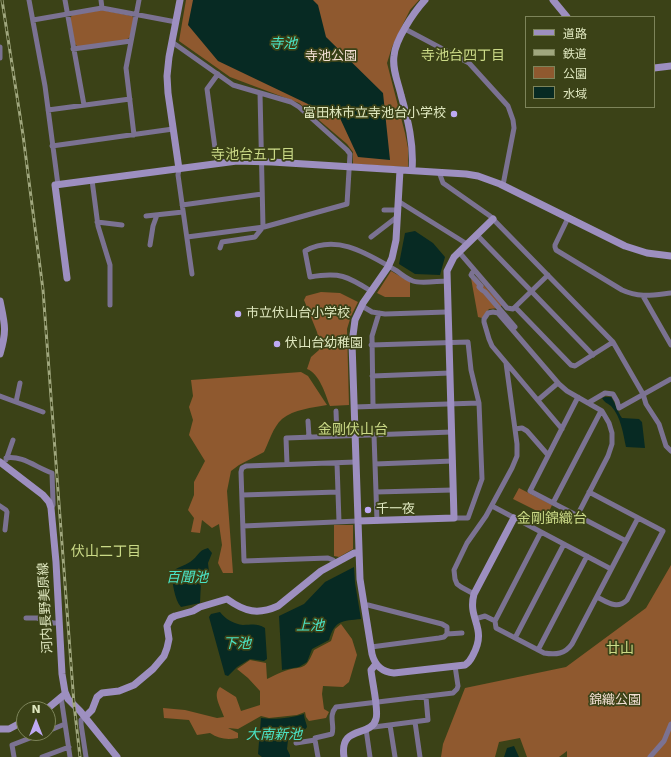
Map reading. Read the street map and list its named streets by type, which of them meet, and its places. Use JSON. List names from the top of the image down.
{
  "streets": {
    "street": ["河内長野美原線"]
  },
  "districts": [
    "寺池台四丁目",
    "寺池台五丁目",
    "金剛伏山台",
    "金剛錦織台",
    "伏山二丁目",
    "廿山"
  ],
  "water": [
    "寺池",
    "百聞池",
    "上池",
    "下池",
    "大南新池"
  ],
  "parks": ["寺池公園", "錦織公園"],
  "places": [
    "富田林市立寺池台小学校",
    "市立伏山台小学校",
    "伏山台幼稚園",
    "千一夜"
  ],
  "legend": [
    "道路",
    "鉄道",
    "公園",
    "水域"
  ],
  "north": "top"
}
